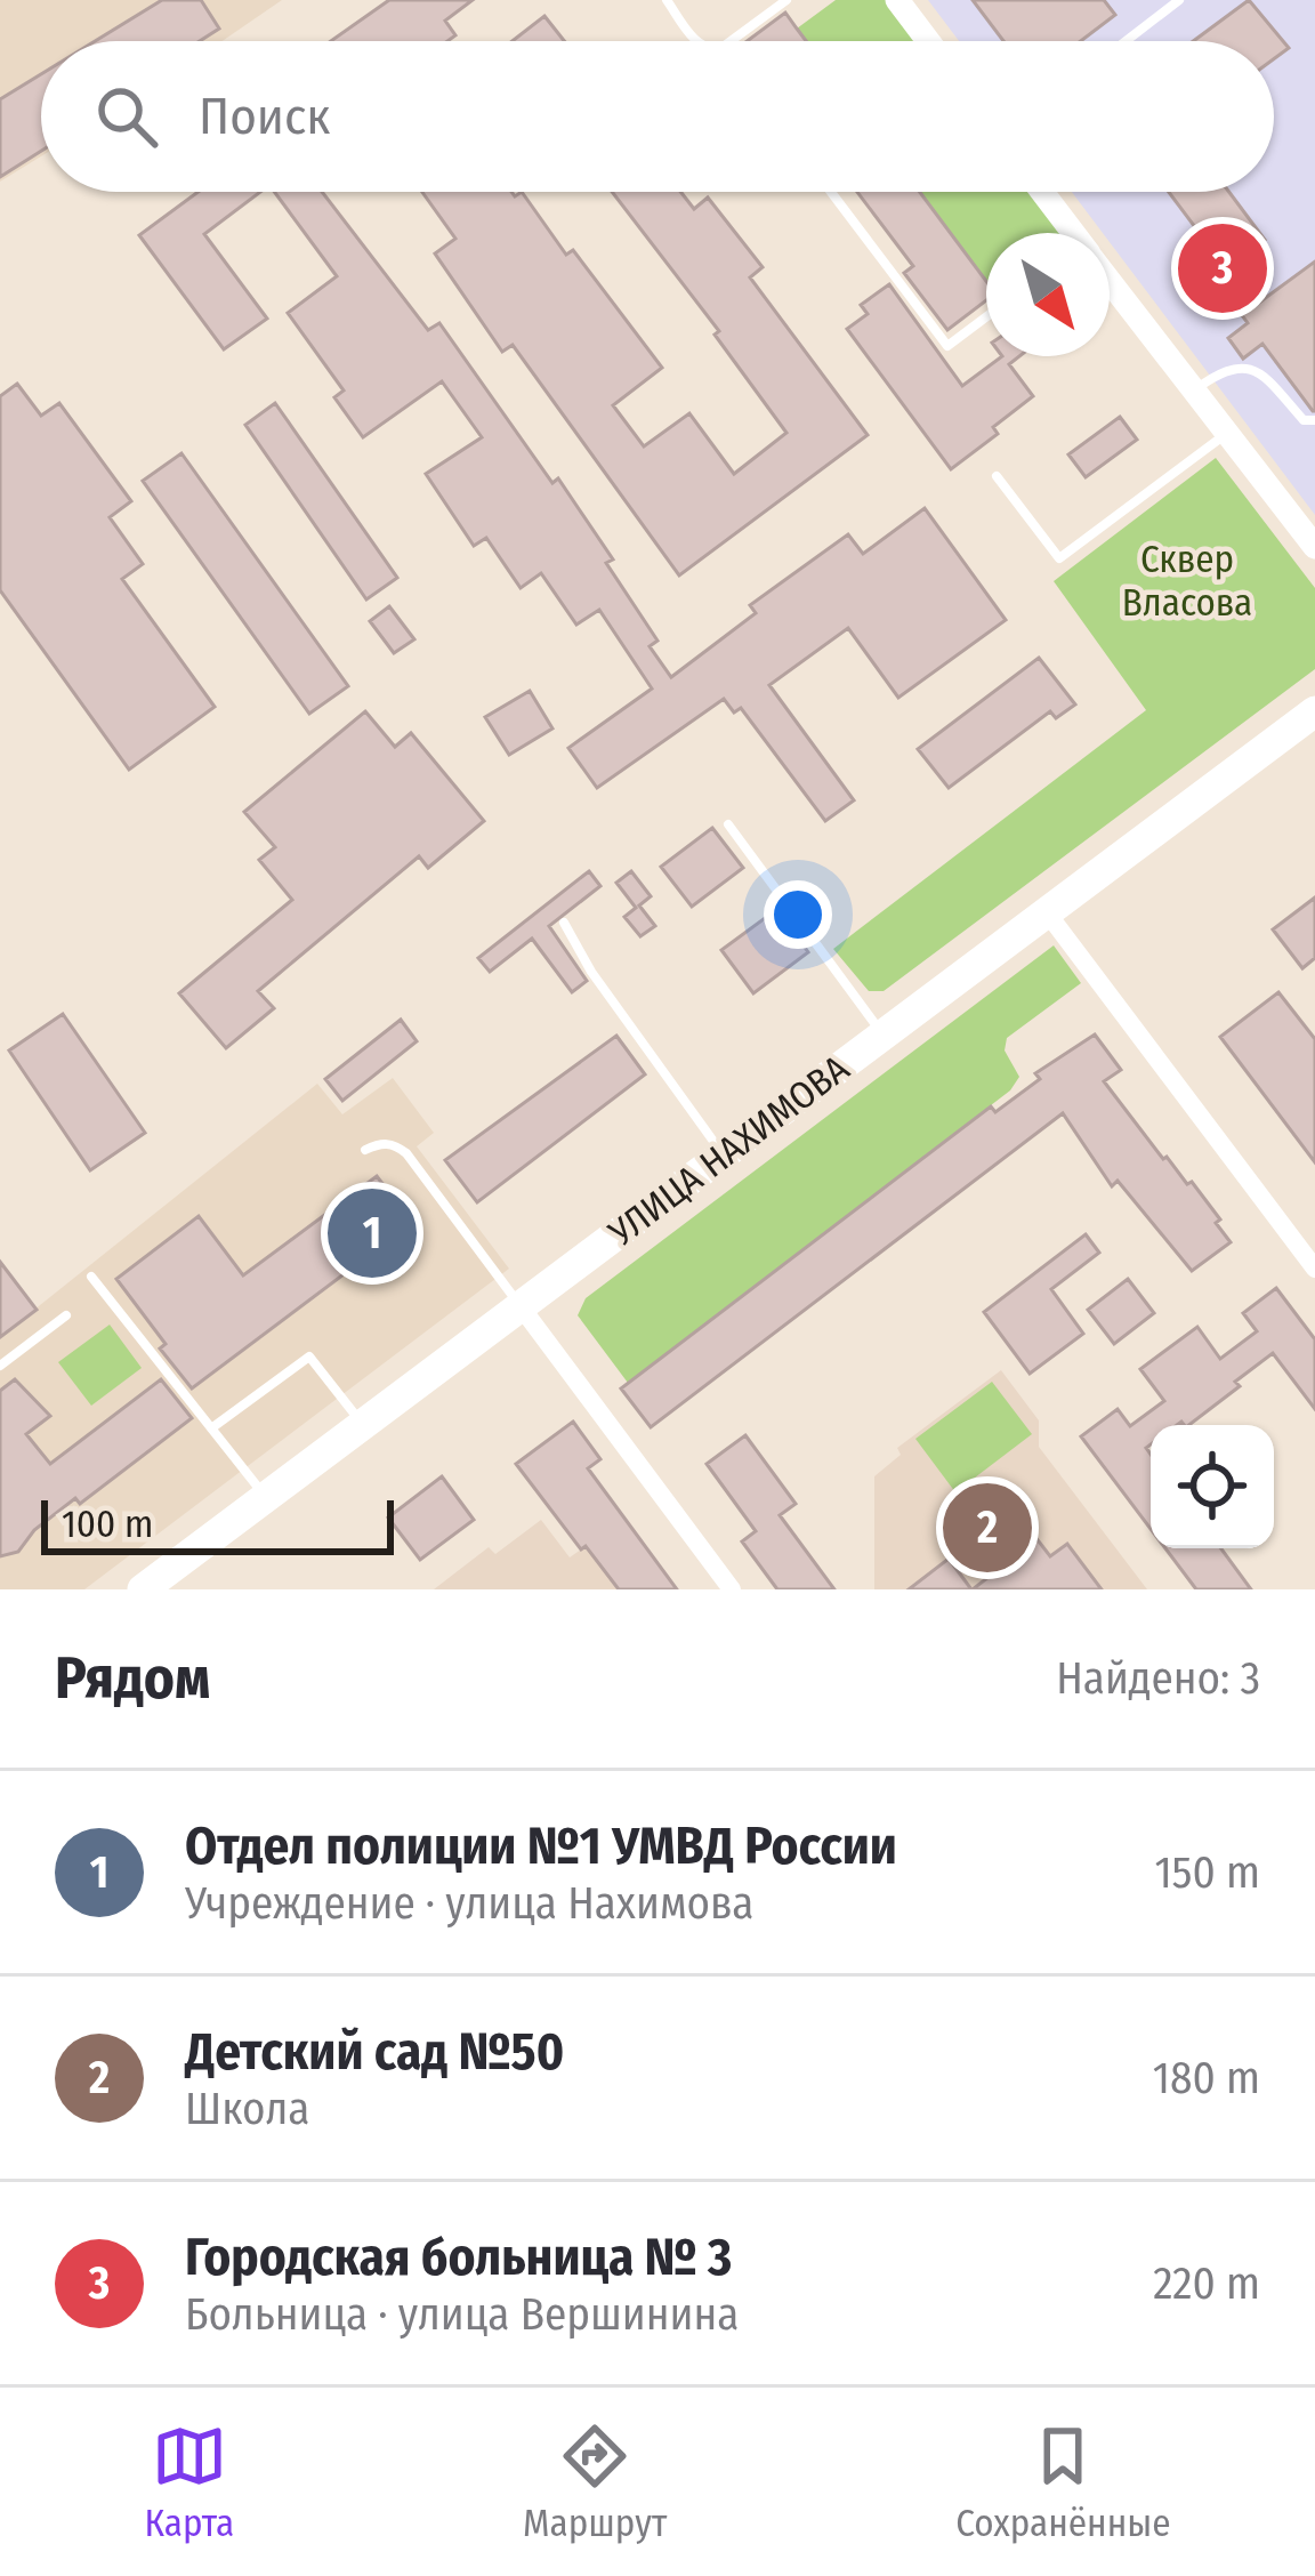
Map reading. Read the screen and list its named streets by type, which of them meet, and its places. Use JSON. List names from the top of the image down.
{
  "streets": {
    "main road": ["УЛИЦА НАХИМОВА"]
  },
  "parks": ["Сквер Власова"],
  "scale_bar": "100 m",
  "north": "bottom right",
  "page": {
    "search": "Поиск",
    "pins": ["3", "1", "2"],
    "scale": "100 m",
    "heading": ["Рядом", "Найдено: 3"],
    "list": [
      {
        "mark": "1",
        "name": "Отдел полиции №1 УМВД России",
        "note": "Учреждение · улица Нахимова",
        "value": "150 m"
      },
      {
        "mark": "2",
        "name": "Детский сад №50",
        "note": "Школа",
        "value": "180 m"
      },
      {
        "mark": "3",
        "name": "Городская больница № 3",
        "note": "Больница · улица Вершинина",
        "value": "220 m"
      }
    ],
    "nav": ["Карта", "Маршрут", "Сохранённые"]
  }
}
